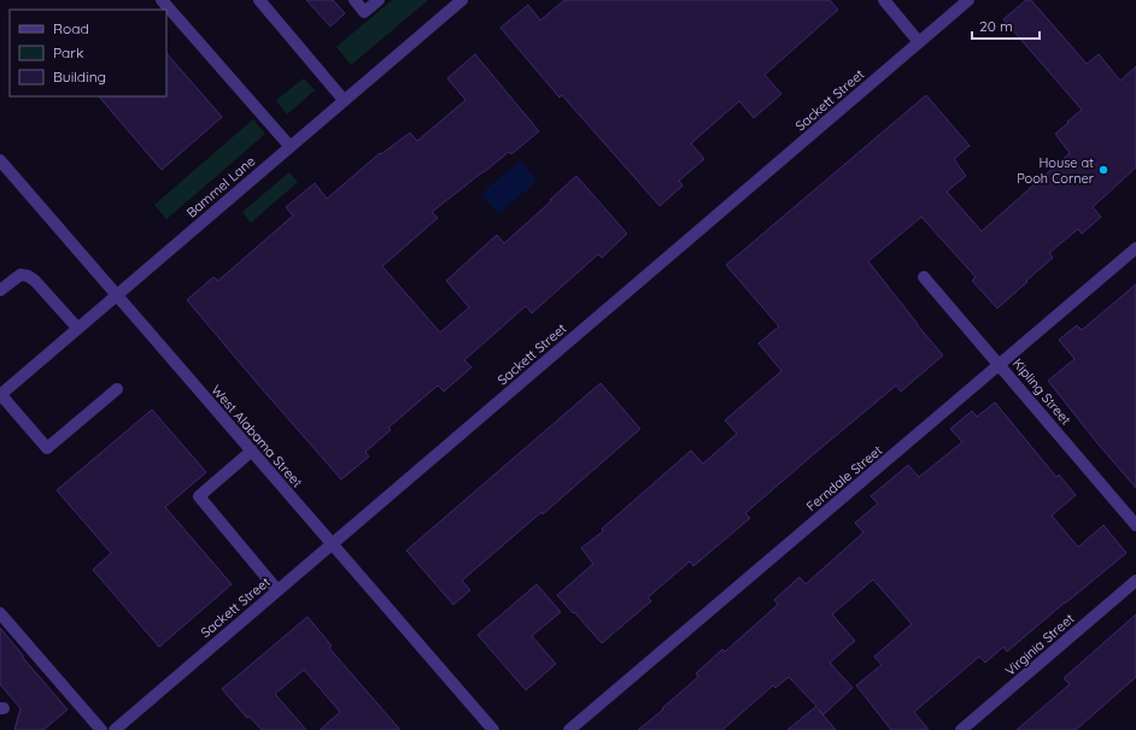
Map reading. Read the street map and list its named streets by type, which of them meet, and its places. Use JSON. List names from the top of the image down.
{
  "streets": {
    "street": [
      "Sackett Street",
      "Bammel Lane",
      "Kipling Street",
      "West Alabama Street",
      "Ferndale Street",
      "Virginia Street"
    ]
  },
  "crossings": [
    ["Sackett Street", "West Alabama Street"],
    ["Bammel Lane", "West Alabama Street"],
    ["Kipling Street", "Ferndale Street"]
  ],
  "places": ["House at Pooh Corner"],
  "legend": ["Road", "Park", "Building"],
  "scale_bar": "20 m"
}
